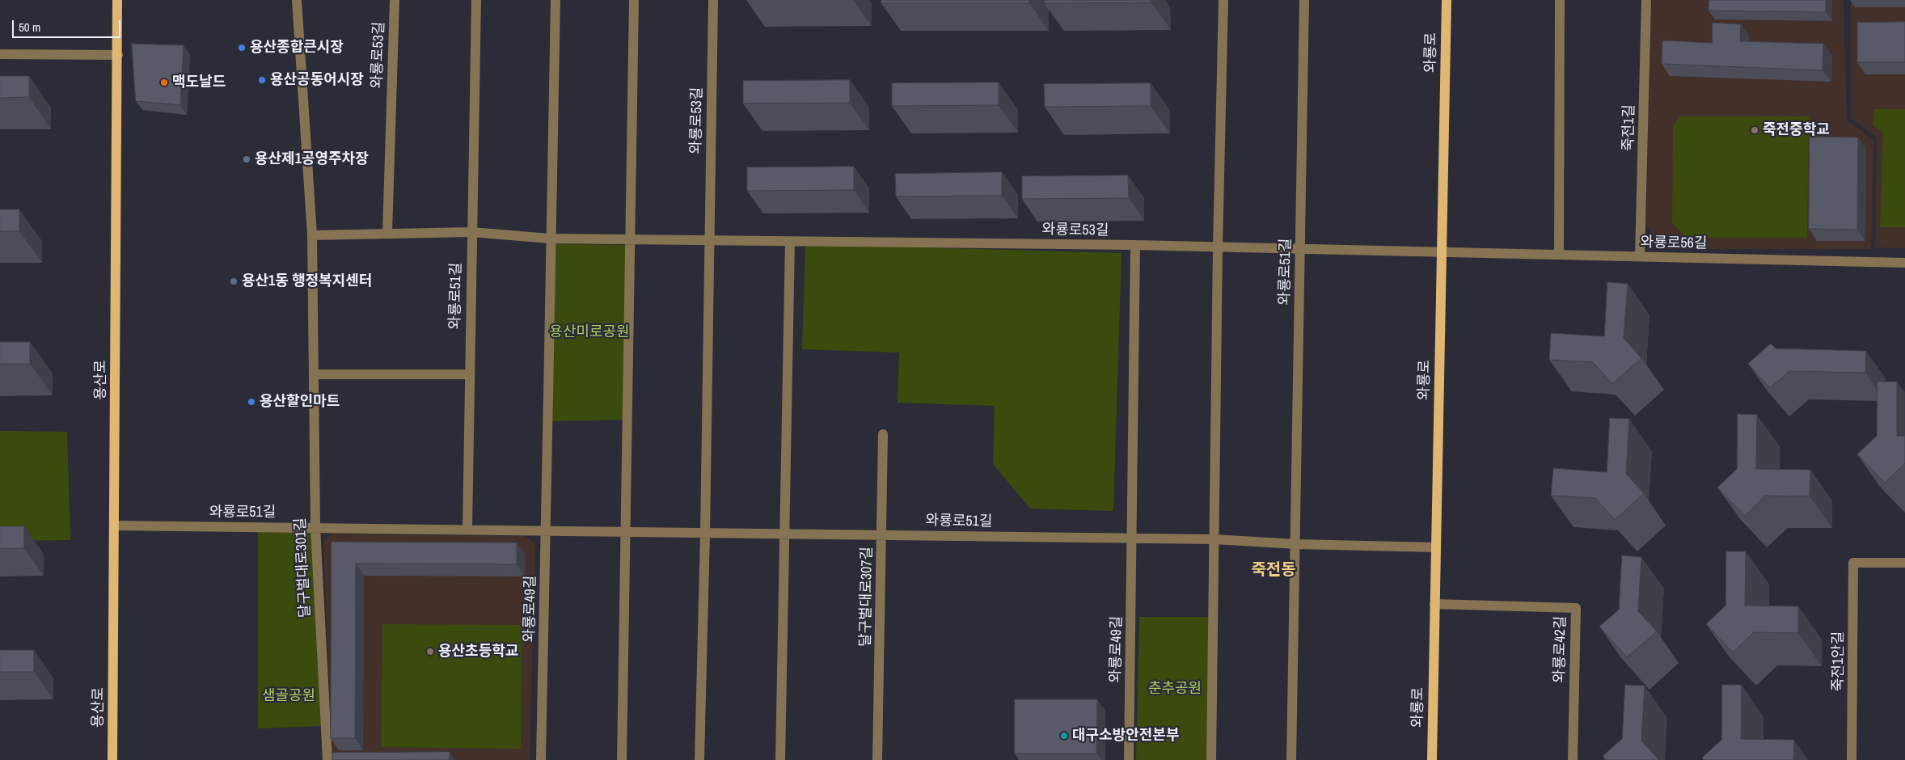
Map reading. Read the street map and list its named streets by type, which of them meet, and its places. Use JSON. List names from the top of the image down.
{
  "streets": {
    "main road": ["와룡로", "용산로"],
    "street": [
      "와룡로53길",
      "죽전1길",
      "와룡로56길",
      "와룡로51길",
      "달구벌대로301길",
      "달구벌대로307길",
      "와룡로49길",
      "와룡로42길",
      "죽전1안길"
    ]
  },
  "crossings": [
    ["와룡로", "와룡로53길"],
    ["와룡로", "와룡로56길"],
    ["와룡로", "와룡로51길"],
    ["와룡로", "와룡로42길"],
    ["와룡로53길", "와룡로56길"],
    ["와룡로53길", "와룡로51길"],
    ["와룡로53길", "달구벌대로301길"],
    ["죽전1길", "와룡로56길"],
    ["와룡로51길", "용산로"],
    ["와룡로51길", "달구벌대로301길"],
    ["와룡로51길", "달구벌대로307길"],
    ["와룡로51길", "와룡로49길"]
  ],
  "districts": ["죽전동"],
  "parks": ["용산미로공원", "춘추공원", "샘골공원"],
  "places": [
    "용산종합큰시장",
    "용산공동어시장",
    "맥도날드",
    "죽전중학교",
    "용산제1공영주차장",
    "용산1동 행정복지센터",
    "용산할인마트",
    "용산초등학교",
    "대구소방안전본부"
  ],
  "scale_bar": "50 m"
}
